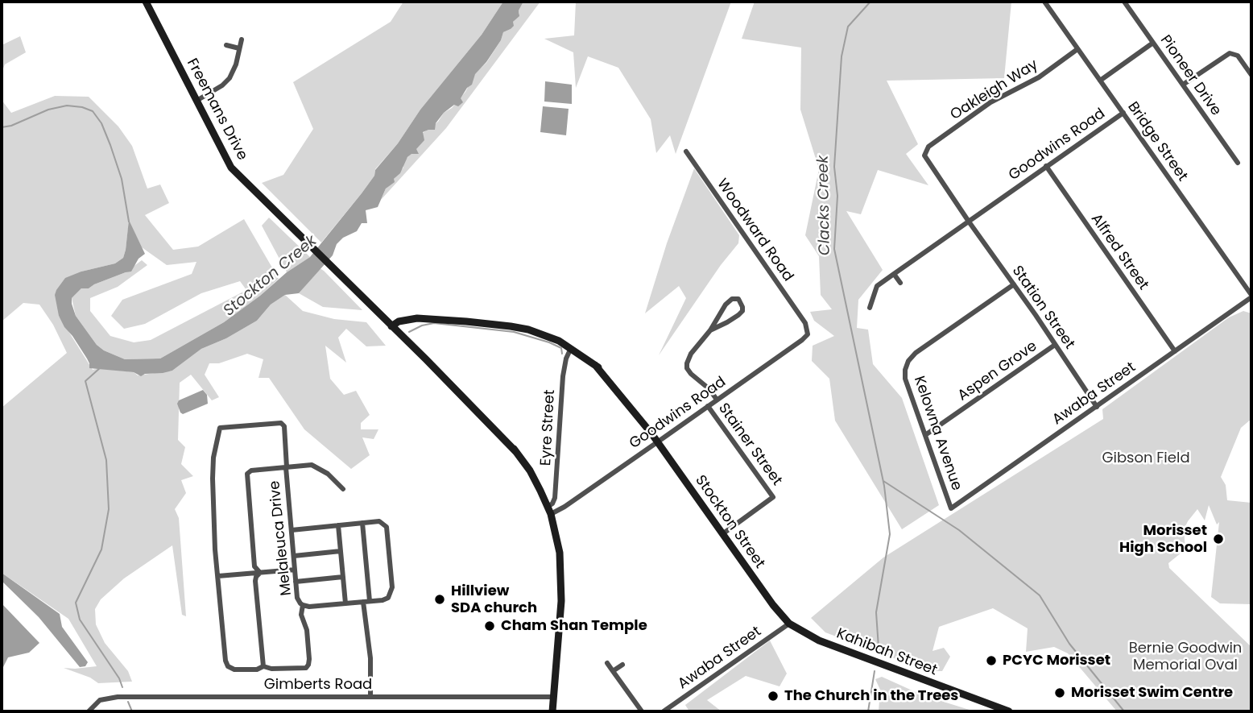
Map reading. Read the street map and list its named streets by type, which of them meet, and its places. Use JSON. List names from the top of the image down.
{
  "streets": {
    "main road": ["Freemans Drive", "Stockton Street", "Kahibah Street"],
    "street": [
      "Pioneer Drive",
      "Oakleigh Way",
      "Bridge Street",
      "Goodwins Road",
      "Woodward Road",
      "Alfred Street",
      "Station Street",
      "Aspen Grove",
      "Awaba Street",
      "Eyre Street",
      "Kelowna Avenue",
      "Stainer Street",
      "Melaleuca Drive",
      "Gimberts Road"
    ]
  },
  "crossings": [
    ["Oakleigh Way", "Bridge Street"],
    ["Oakleigh Way", "Station Street"],
    ["Freemans Drive", "Goodwins Road"],
    ["Freemans Drive", "Eyre Street"],
    ["Freemans Drive", "Stockton Street"],
    ["Freemans Drive", "Gimberts Road"],
    ["Bridge Street", "Goodwins Road"],
    ["Bridge Street", "Awaba Street"],
    ["Goodwins Road", "Woodward Road"],
    ["Goodwins Road", "Alfred Street"],
    ["Goodwins Road", "Station Street"],
    ["Goodwins Road", "Eyre Street"],
    ["Goodwins Road", "Stainer Street"],
    ["Goodwins Road", "Stockton Street"],
    ["Alfred Street", "Awaba Street"],
    ["Station Street", "Aspen Grove"],
    ["Station Street", "Awaba Street"],
    ["Station Street", "Kelowna Avenue"],
    ["Aspen Grove", "Kelowna Avenue"],
    ["Awaba Street", "Kelowna Avenue"],
    ["Awaba Street", "Stockton Street"],
    ["Awaba Street", "Kahibah Street"],
    ["Eyre Street", "Stockton Street"],
    ["Stainer Street", "Stockton Street"],
    ["Stockton Street", "Kahibah Street"]
  ],
  "water": ["Clacks Creek", "Stockton Creek"],
  "parks": ["Gibson Field", "Bernie Goodwin Memorial Oval"],
  "places": [
    "Morisset High School",
    "Hillview SDA church",
    "Cham Shan Temple",
    "PCYC Morisset",
    "Morisset Swim Centre",
    "The Church in the Trees"
  ]
}
